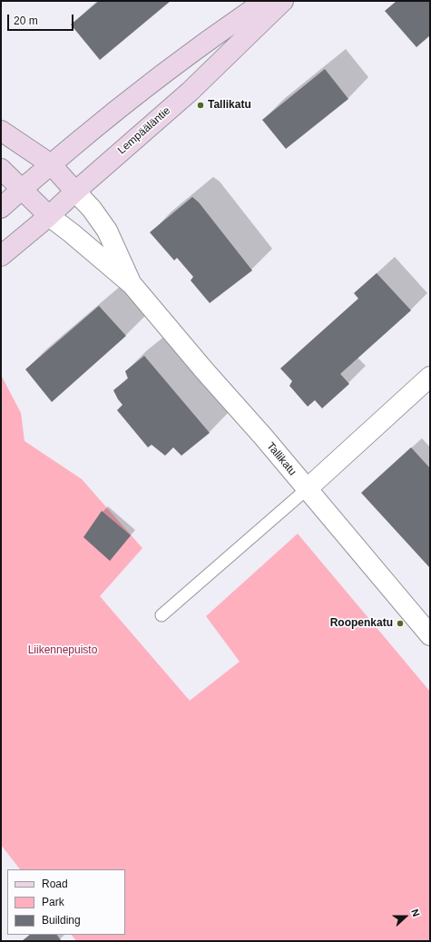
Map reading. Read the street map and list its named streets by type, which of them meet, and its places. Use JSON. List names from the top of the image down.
{
  "streets": {
    "main road": ["Lempääläntie"],
    "street": ["Tallikatu"]
  },
  "crossings": [
    ["Lempääläntie", "Tallikatu"]
  ],
  "parks": ["Liikennepuisto"],
  "places": ["Tallikatu", "Roopenkatu"],
  "legend": ["Road", "Park", "Building"],
  "scale_bar": "20 m",
  "north": "right"
}
